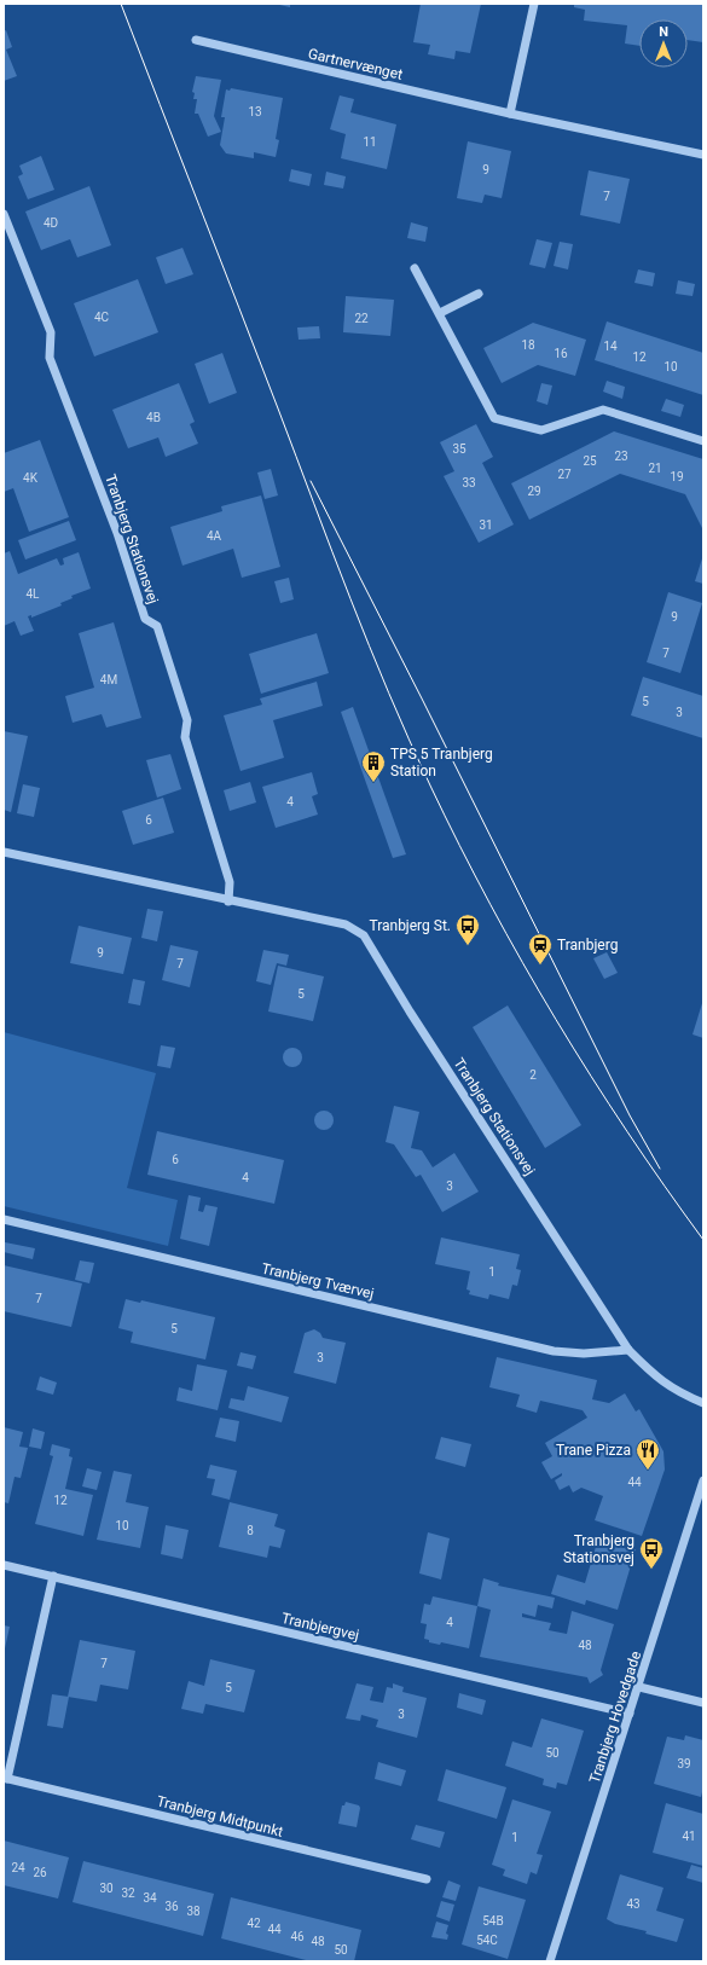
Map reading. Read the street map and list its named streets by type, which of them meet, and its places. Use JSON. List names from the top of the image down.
{
  "streets": {
    "street": [
      "Gartnervænget",
      "Tranbjerg Stationsvej",
      "Tranbjerg Tværvej",
      "Tranbjergvej",
      "Tranbjerg Hovedgade",
      "Tranbjerg Midtpunkt"
    ]
  },
  "crossings": [
    ["Tranbjerg Stationsvej", "Tranbjerg Tværvej"],
    ["Tranbjergvej", "Tranbjerg Hovedgade"],
    ["Tranbjergvej", "Tranbjerg Midtpunkt"]
  ],
  "places": {
    "building": ["TPS 5 Tranbjerg Station"],
    "bus stop": ["Tranbjerg St.", "Tranbjerg Stationsvej"],
    "station": ["Tranbjerg"],
    "restaurant": ["Trane Pizza"]
  },
  "house_numbers": [
    "13",
    "11",
    "9",
    "7",
    "4D",
    "4C",
    "22",
    "18",
    "14",
    "16",
    "12",
    "10",
    "4B",
    "35",
    "23",
    "25",
    "21",
    "27",
    "19",
    "4K",
    "33",
    "29",
    "31",
    "4A",
    "4L",
    "9",
    "7",
    "4M",
    "5",
    "3",
    "4",
    "6",
    "9",
    "7",
    "5",
    "2",
    "6",
    "4",
    "3",
    "1",
    "7",
    "5",
    "3",
    "44",
    "12",
    "10",
    "8",
    "4",
    "48",
    "7",
    "5",
    "3",
    "50",
    "39",
    "41",
    "1",
    "24",
    "26",
    "30",
    "32",
    "34",
    "43",
    "36",
    "38",
    "54B",
    "42",
    "44",
    "46",
    "54C",
    "48",
    "50"
  ],
  "north": "top"
}
